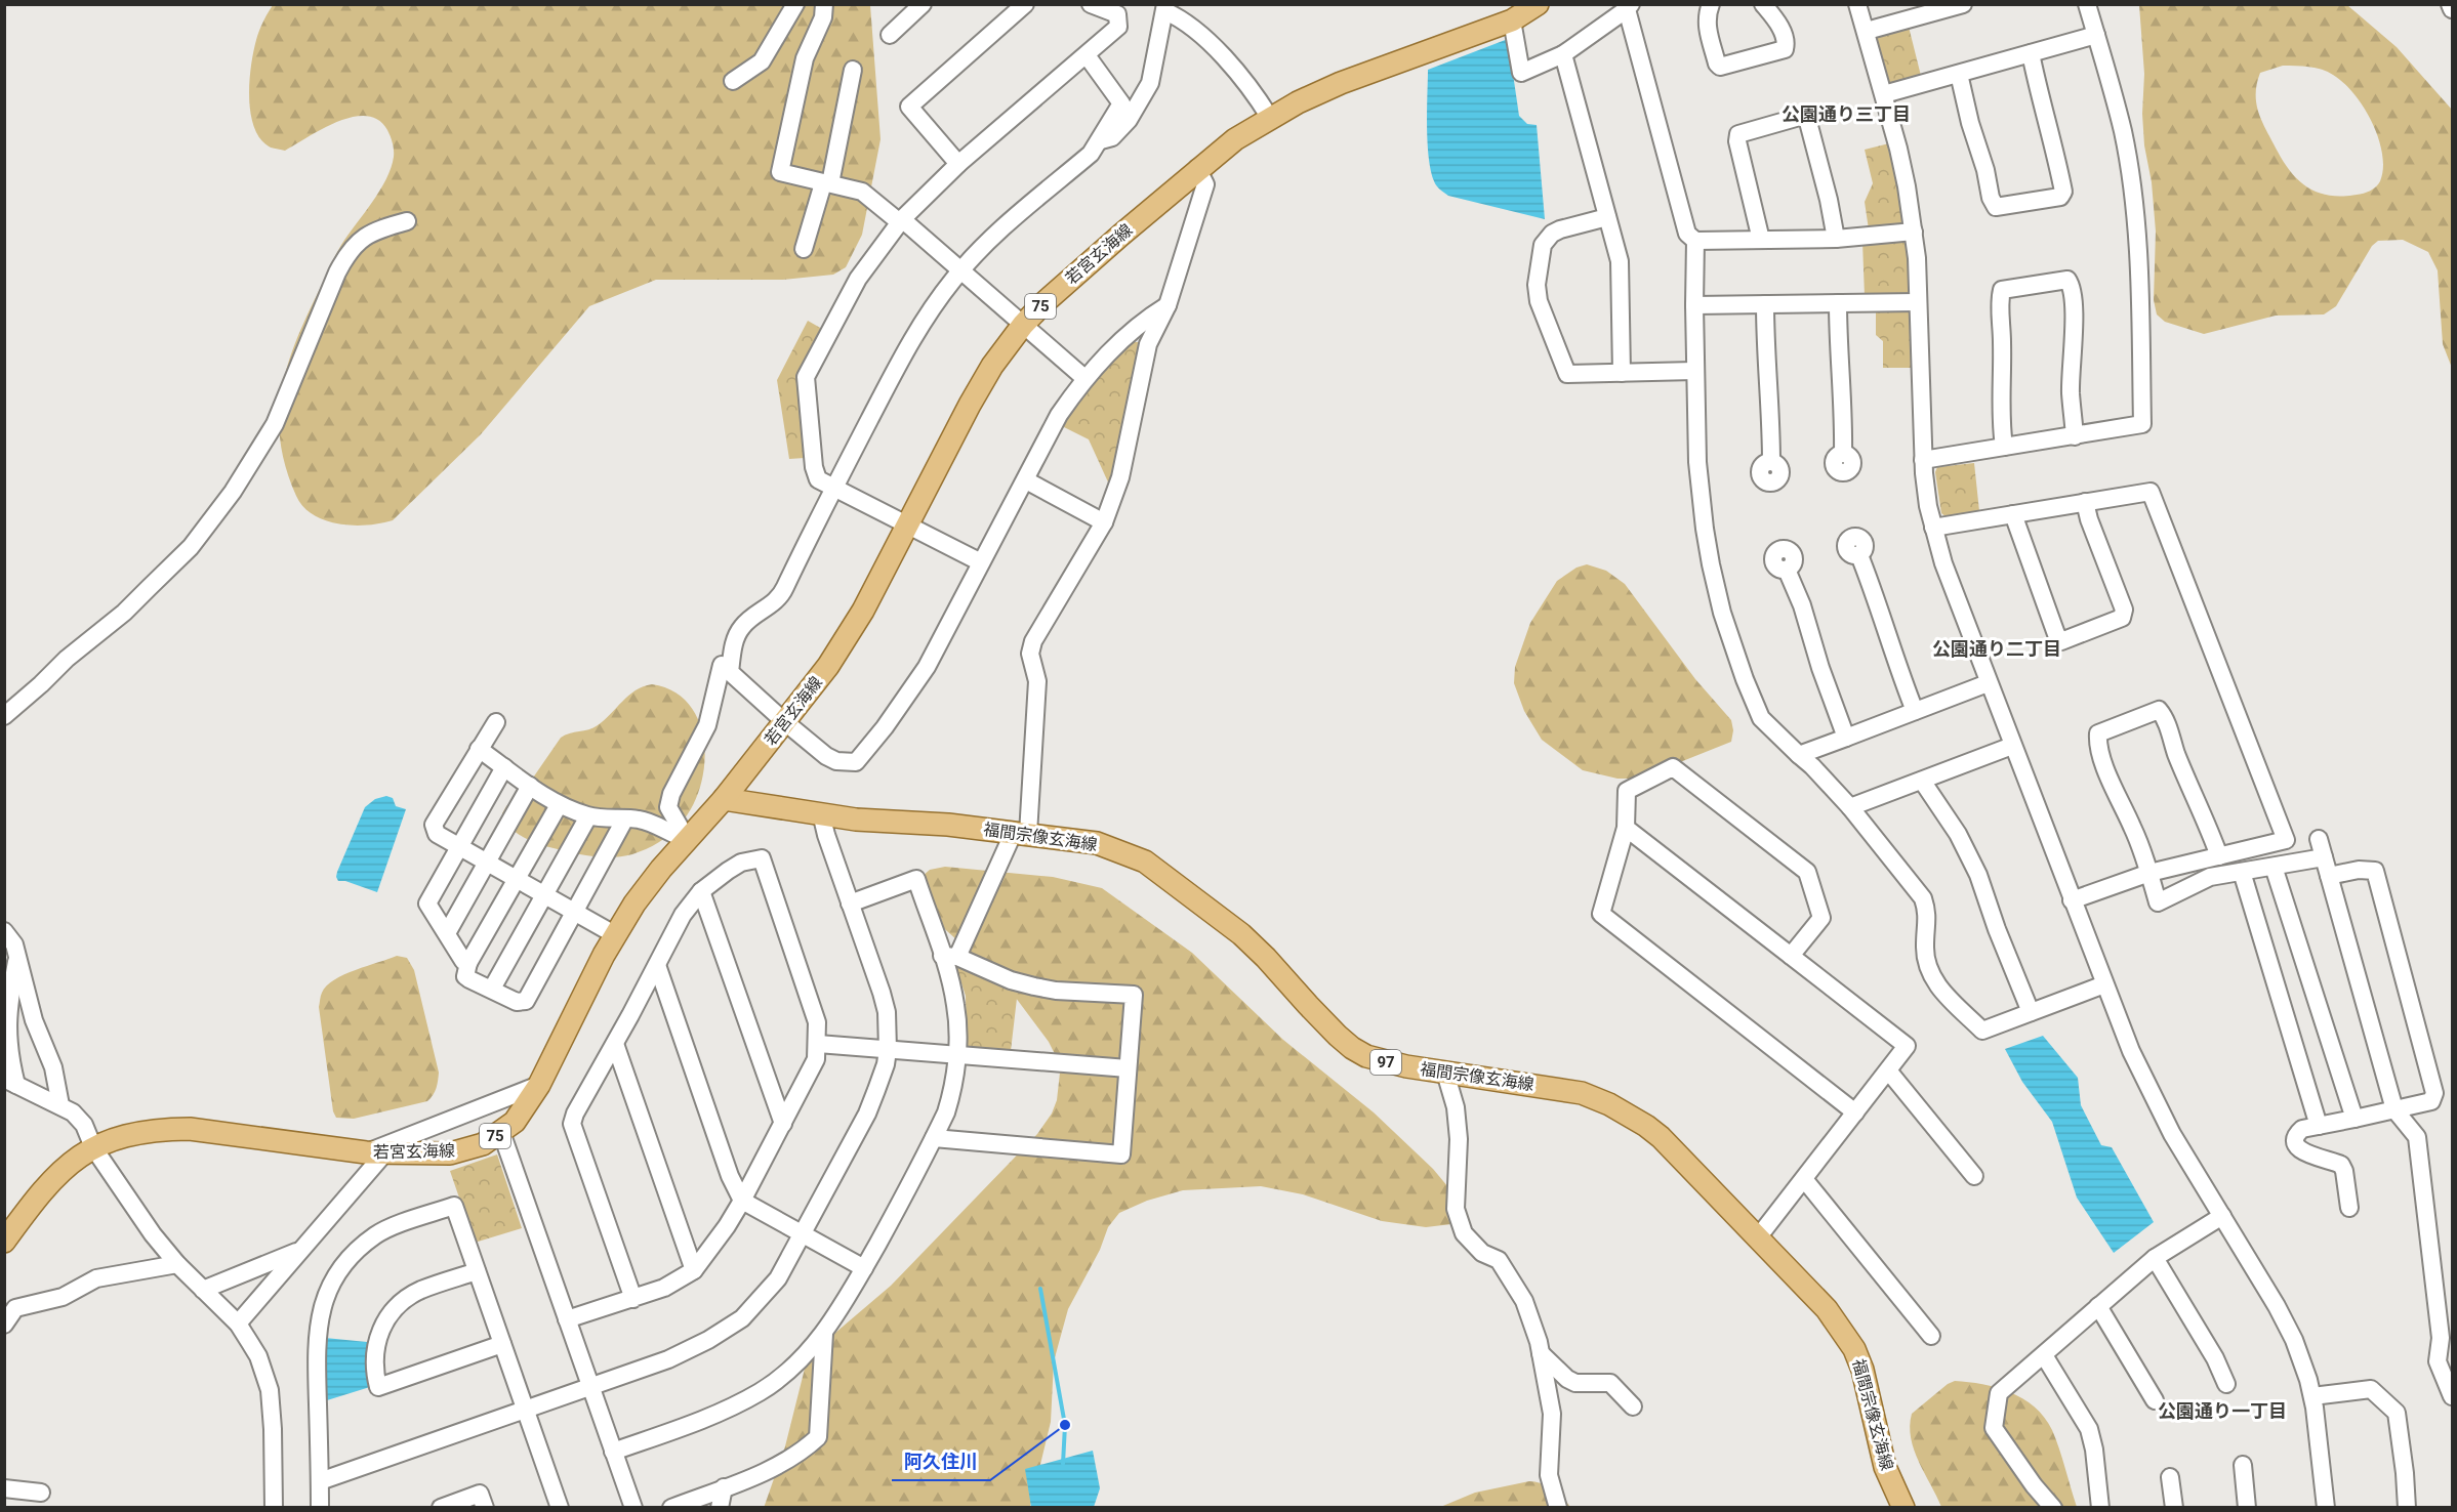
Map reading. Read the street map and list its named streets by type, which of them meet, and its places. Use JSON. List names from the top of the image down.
{
  "streets": {
    "main road": [
      "若宮玄海線",
      "75",
      "福間宗像玄海線",
      "97"
    ]
  },
  "crossings": [
    ["若宮玄海線", "福間宗像玄海線"]
  ],
  "districts": ["公園通り三丁目", "公園通り二丁目", "公園通り一丁目"],
  "places": ["阿久住川"]
}
